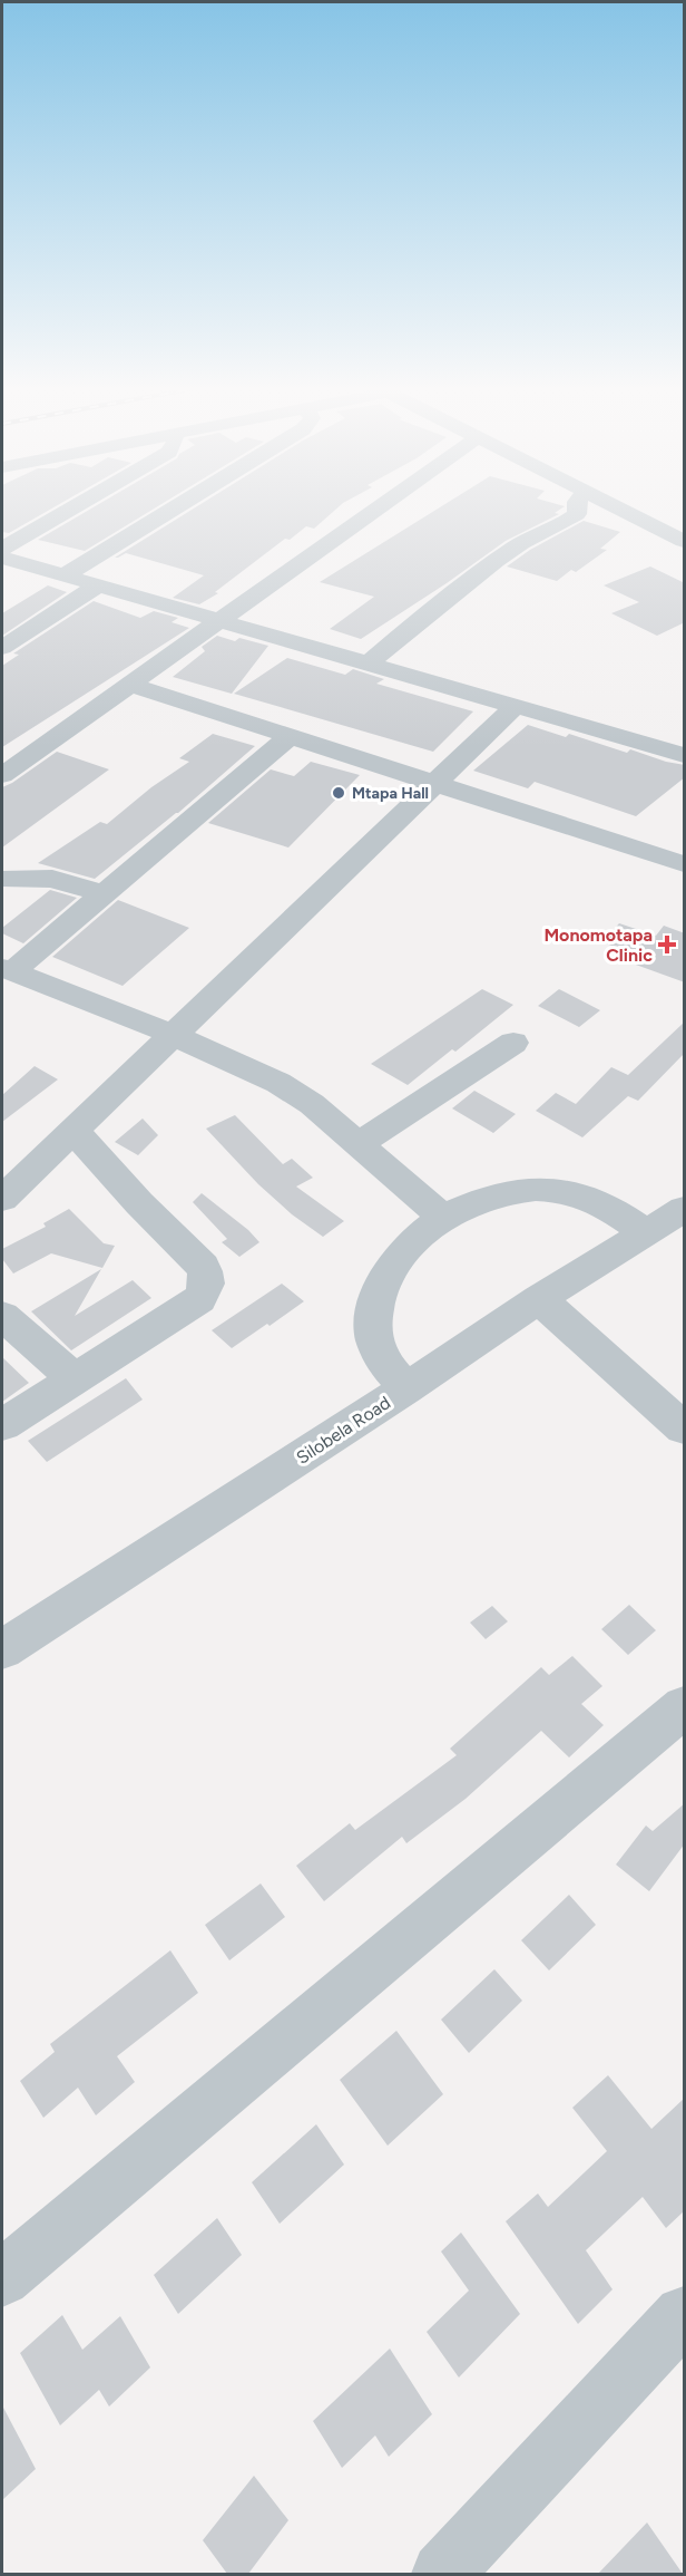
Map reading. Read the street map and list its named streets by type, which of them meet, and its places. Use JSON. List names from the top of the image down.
{
  "streets": {
    "street": ["Silobela Road"]
  },
  "places": {
    "other": ["Mtapa Hall"],
    "health": ["Monomotapa Clinic"]
  }
}
